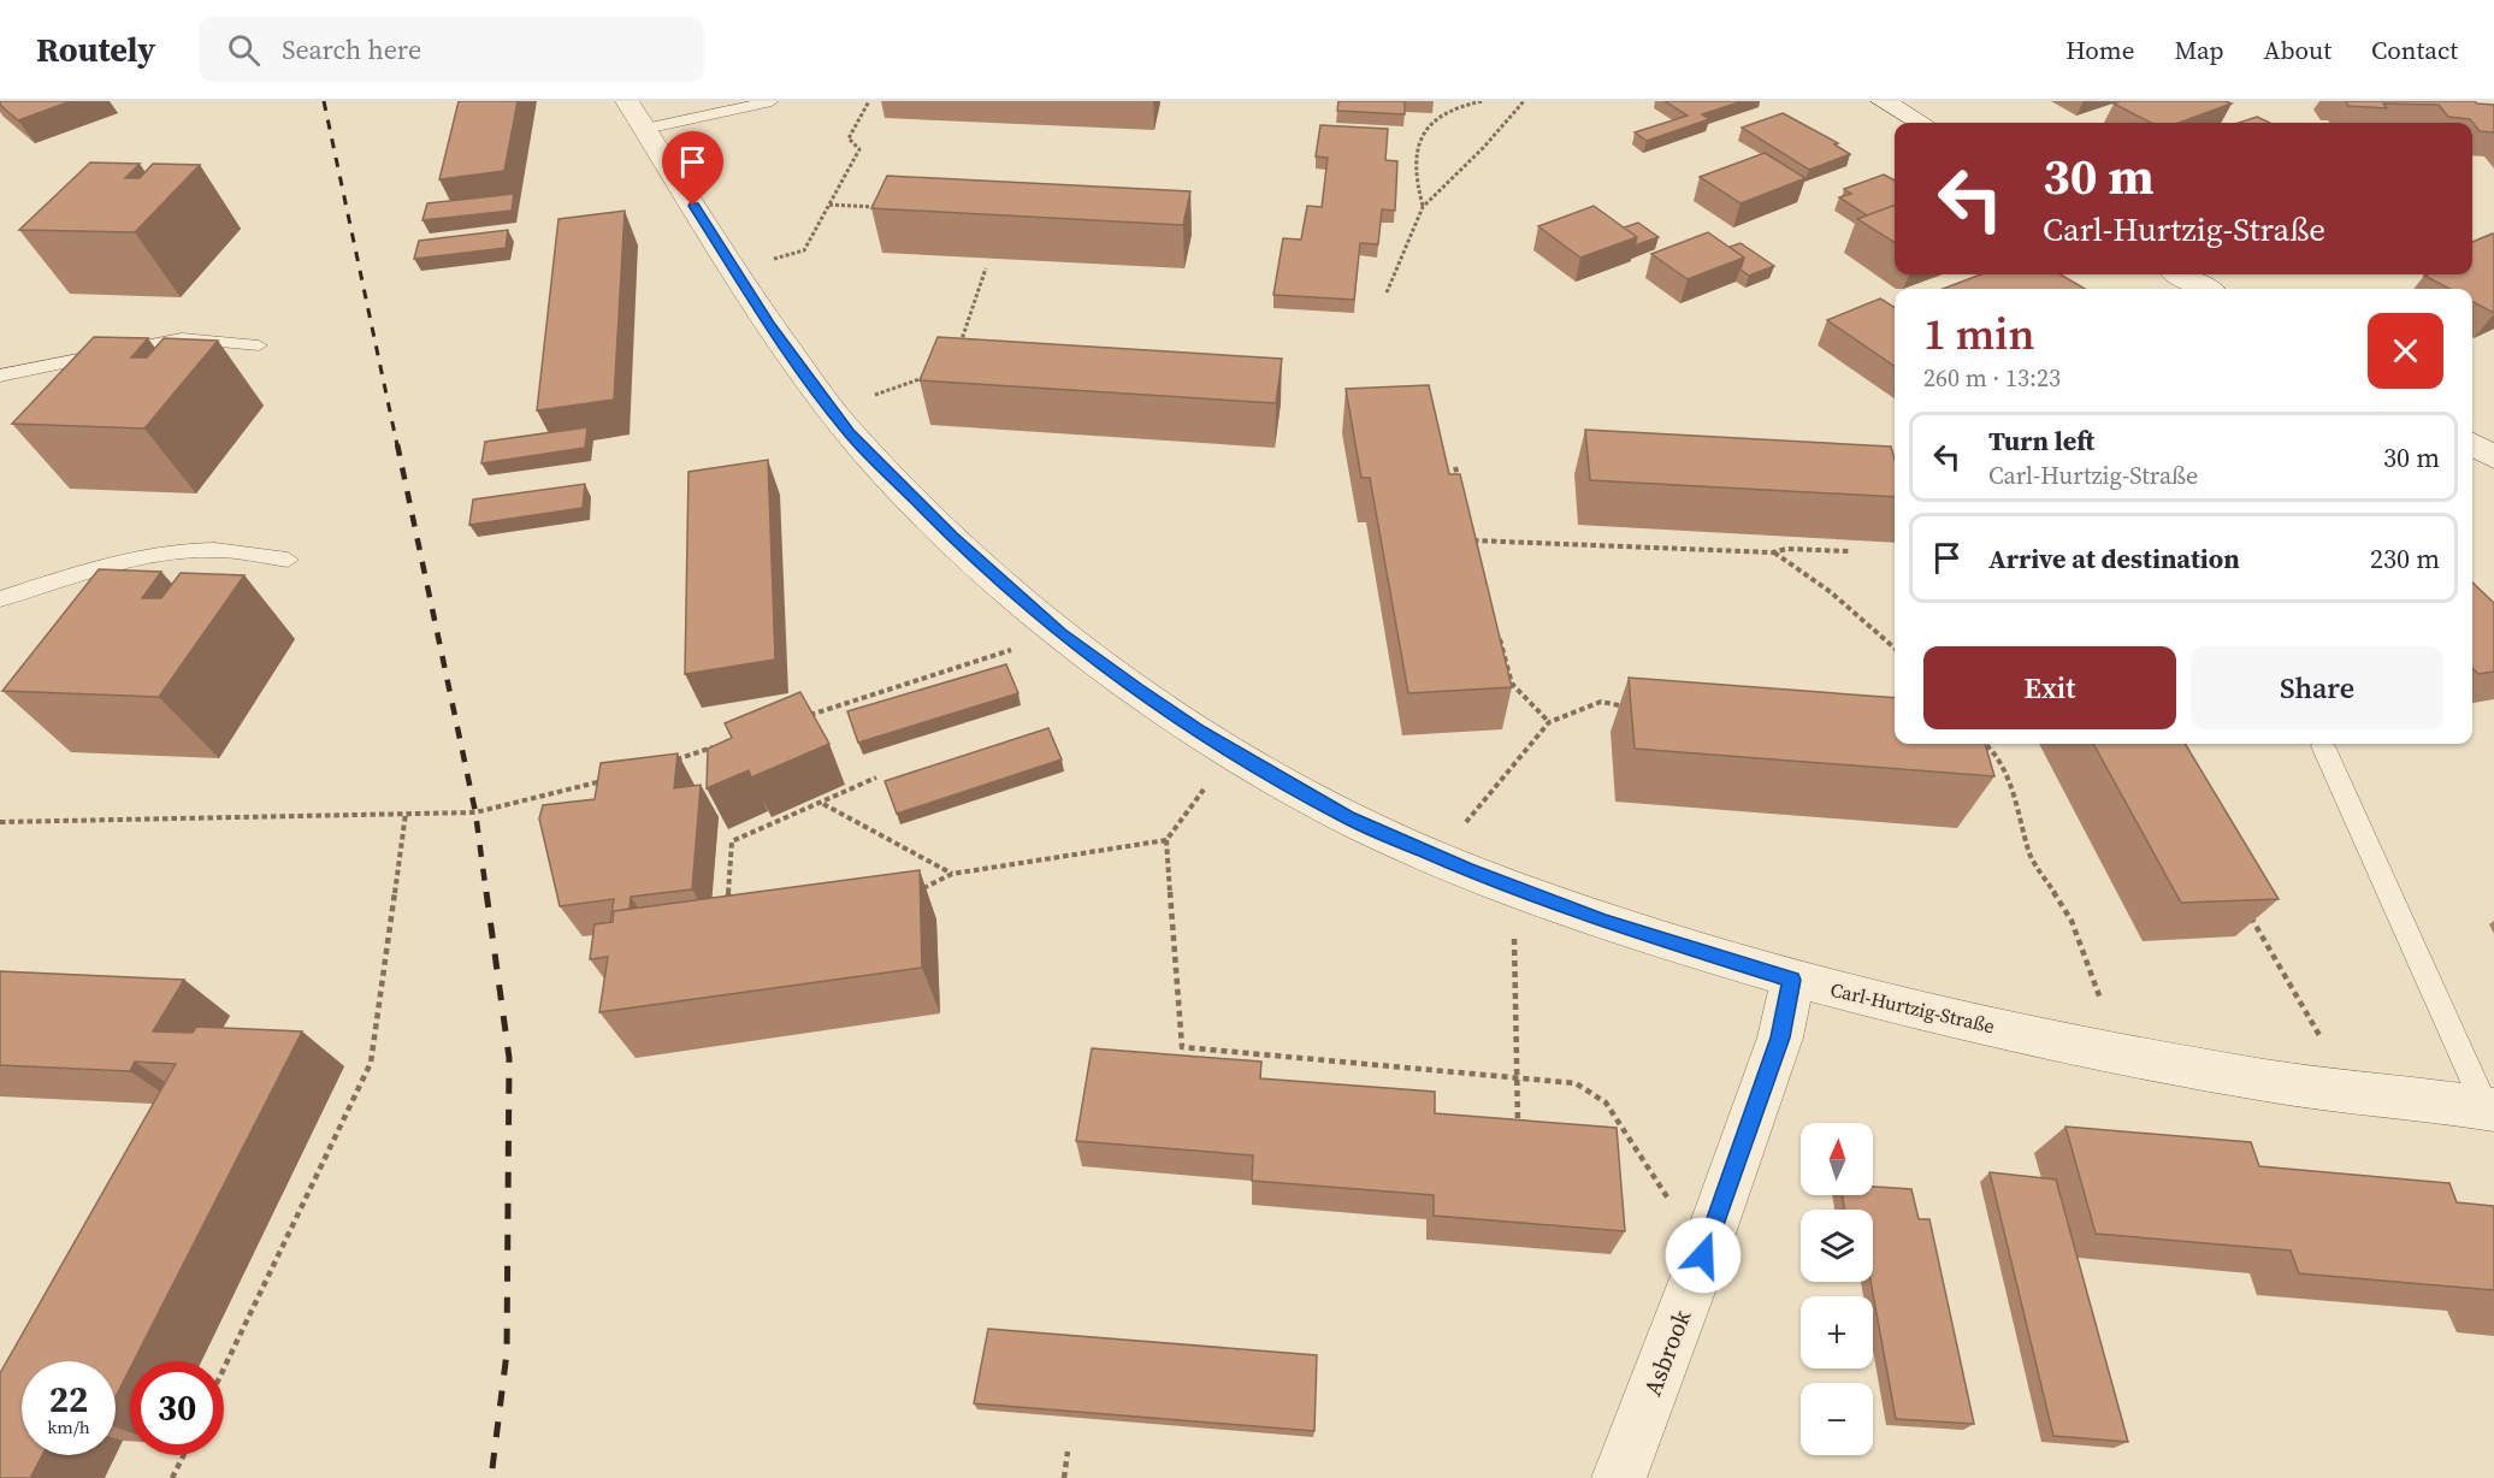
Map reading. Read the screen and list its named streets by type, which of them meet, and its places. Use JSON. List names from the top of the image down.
{
  "streets": {
    "street": ["Carl-Hurtzig-Straße", "Asbrook"]
  },
  "crossings": [
    ["Carl-Hurtzig-Straße", "Asbrook"]
  ],
  "north": "top",
  "page": {
    "header": "Routely",
    "search": "Search here",
    "nav": [
      "Home",
      "Map",
      "About",
      "Contact"
    ],
    "turn": ["30 m", "Carl-Hurtzig-Straße"],
    "heading": ["1 min", "260 m · 13:23"],
    "list": [
      {
        "name": "Turn left",
        "note": "Carl-Hurtzig-Straße",
        "value": "30 m"
      },
      {
        "name": "Arrive at destination",
        "value": "230 m"
      }
    ],
    "buttons": ["Exit", "Share"],
    "map_buttons": ["+", "−"],
    "speed": "22 km/h",
    "limit": "30"
  }
}
